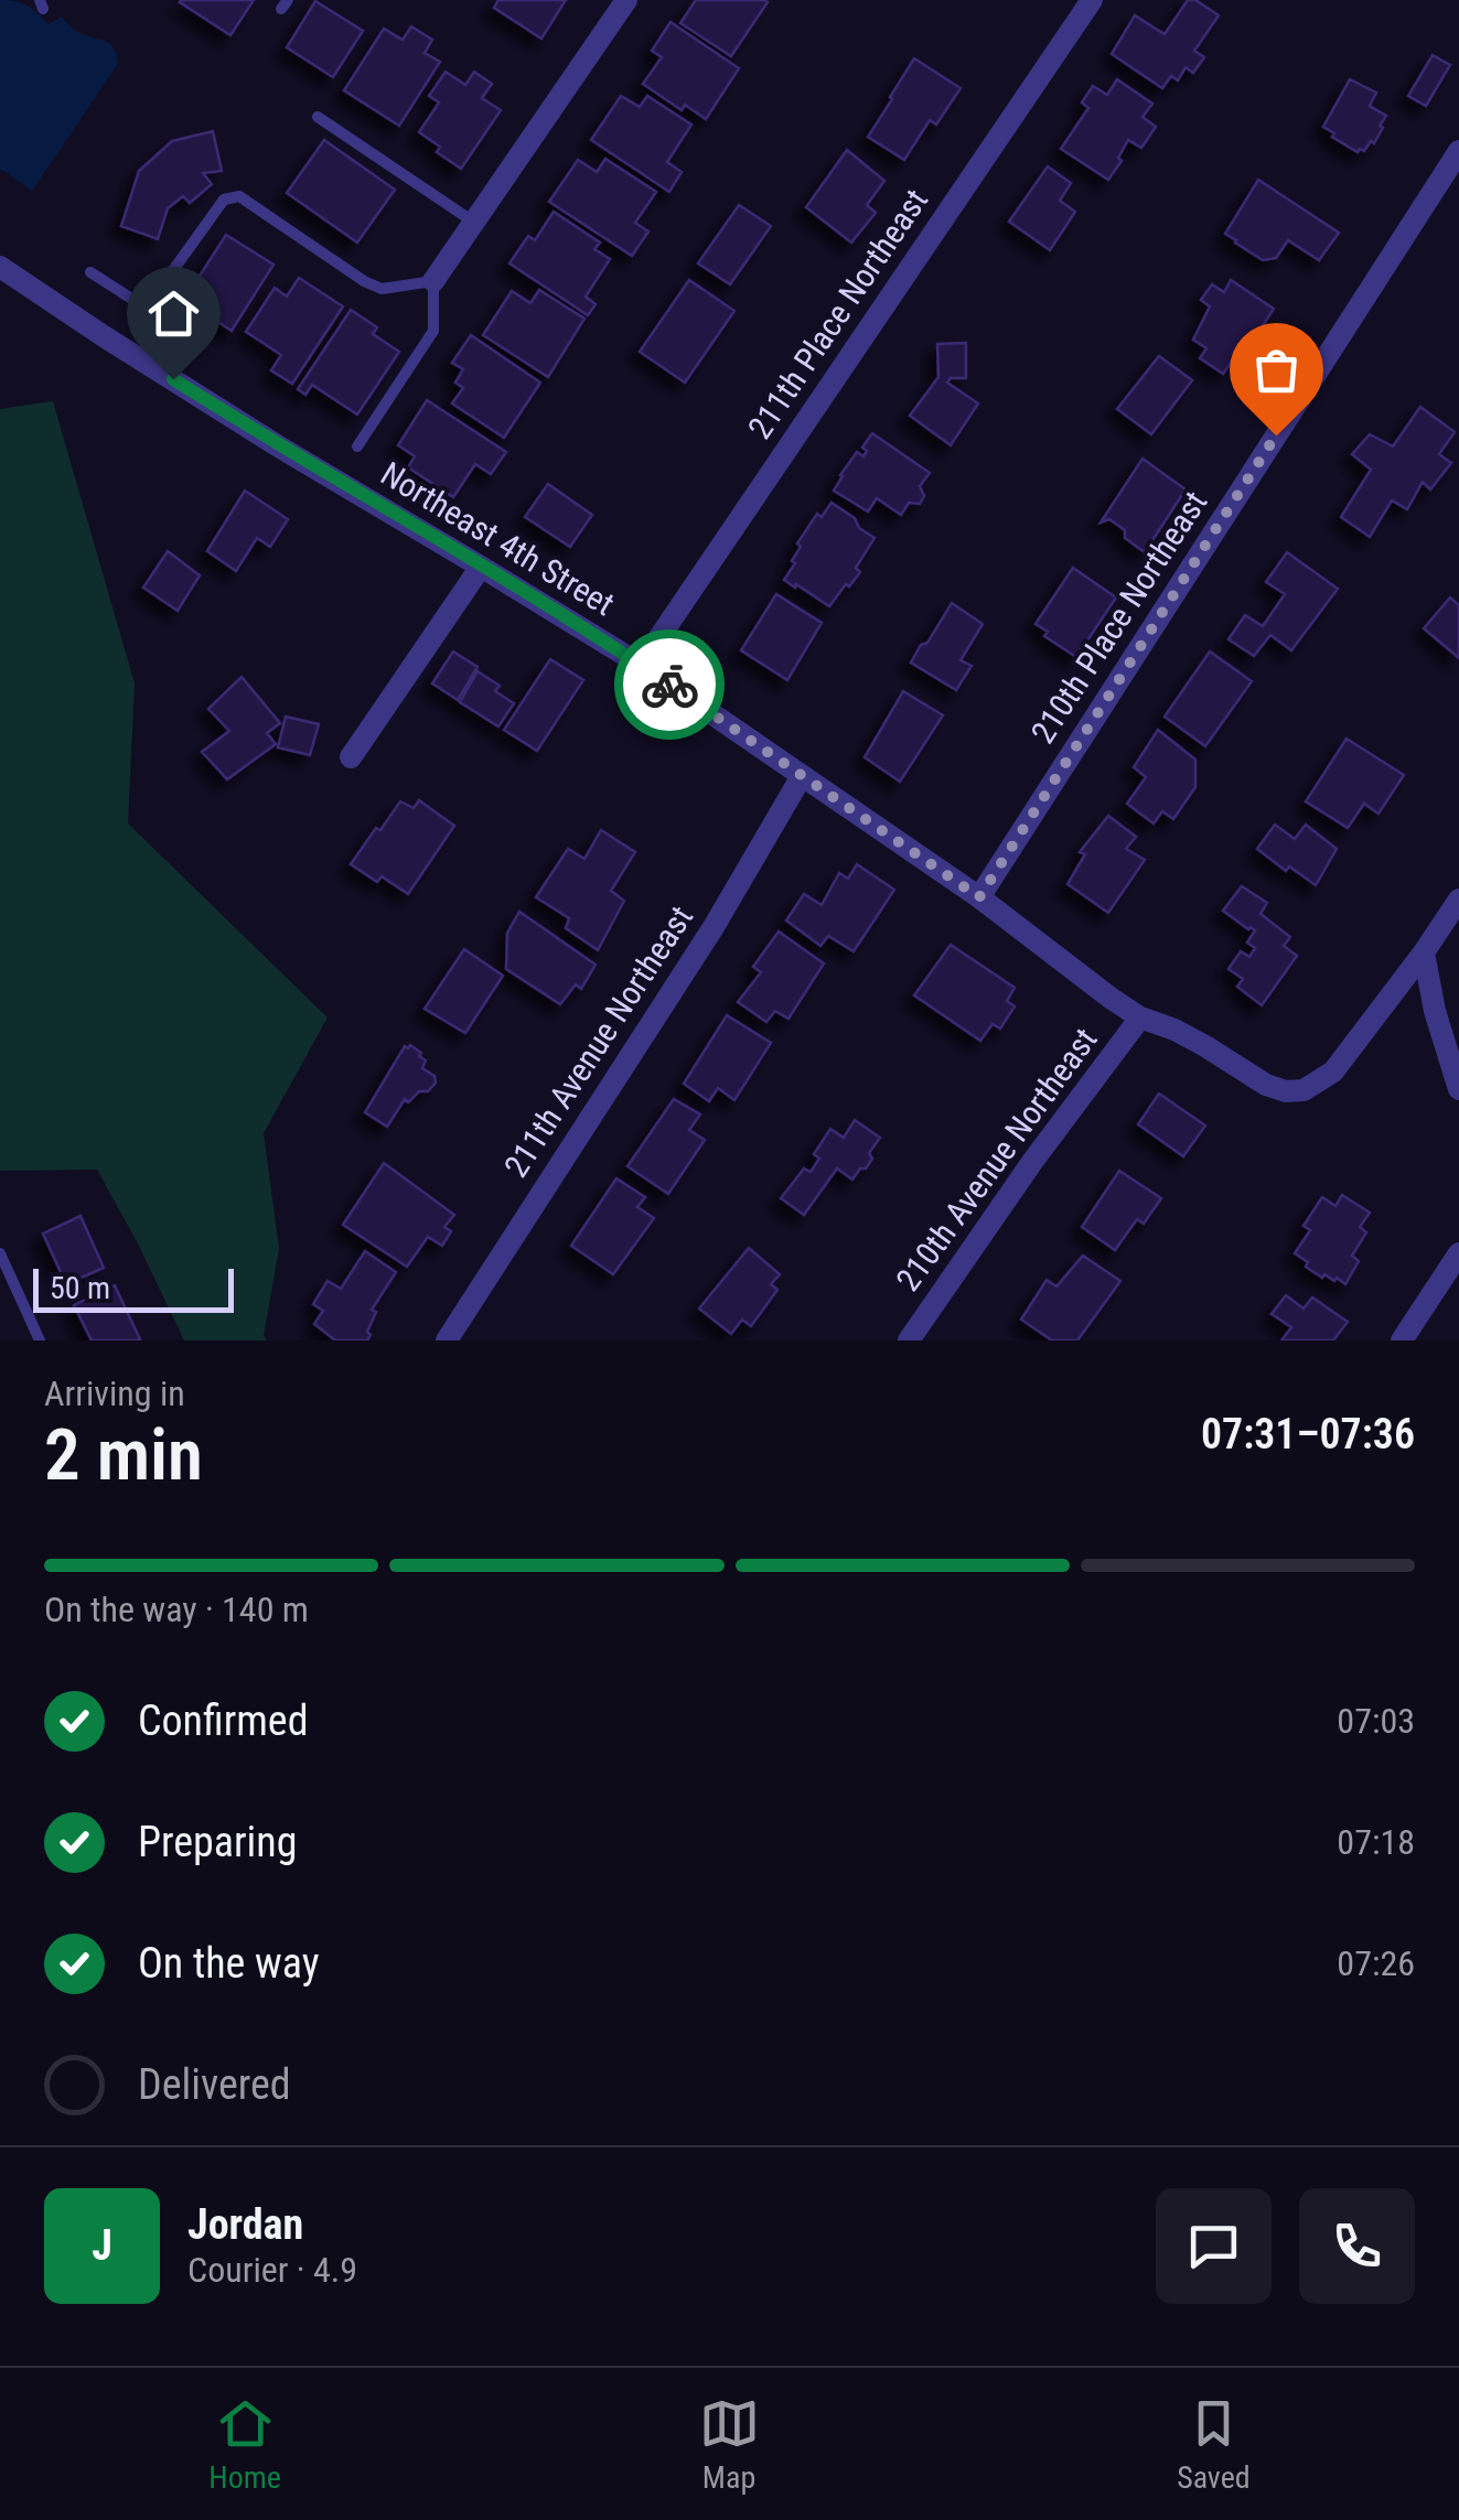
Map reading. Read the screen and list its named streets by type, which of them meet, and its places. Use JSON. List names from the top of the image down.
{
  "streets": {
    "street": [
      "211th Place Northeast",
      "Northeast 4th Street",
      "210th Place Northeast",
      "211th Avenue Northeast",
      "210th Avenue Northeast"
    ]
  },
  "crossings": [
    ["211th Place Northeast", "Northeast 4th Street"],
    ["Northeast 4th Street", "210th Place Northeast"],
    ["Northeast 4th Street", "211th Avenue Northeast"],
    ["Northeast 4th Street", "210th Avenue Northeast"]
  ],
  "scale_bar": "50 m",
  "page": {
    "scale": "50 m",
    "heading": ["2 min", "Arriving in", "07:31–07:36"],
    "panel": ["Jordan", "Courier · 4.9"],
    "bar": "On the way · 140 m",
    "list": [
      ["Confirmed", "07:03"],
      ["Preparing", "07:18"],
      ["On the way", "07:26"],
      "Delivered"
    ],
    "round": "J",
    "tabs": ["Home", "Map", "Saved"]
  }
}
